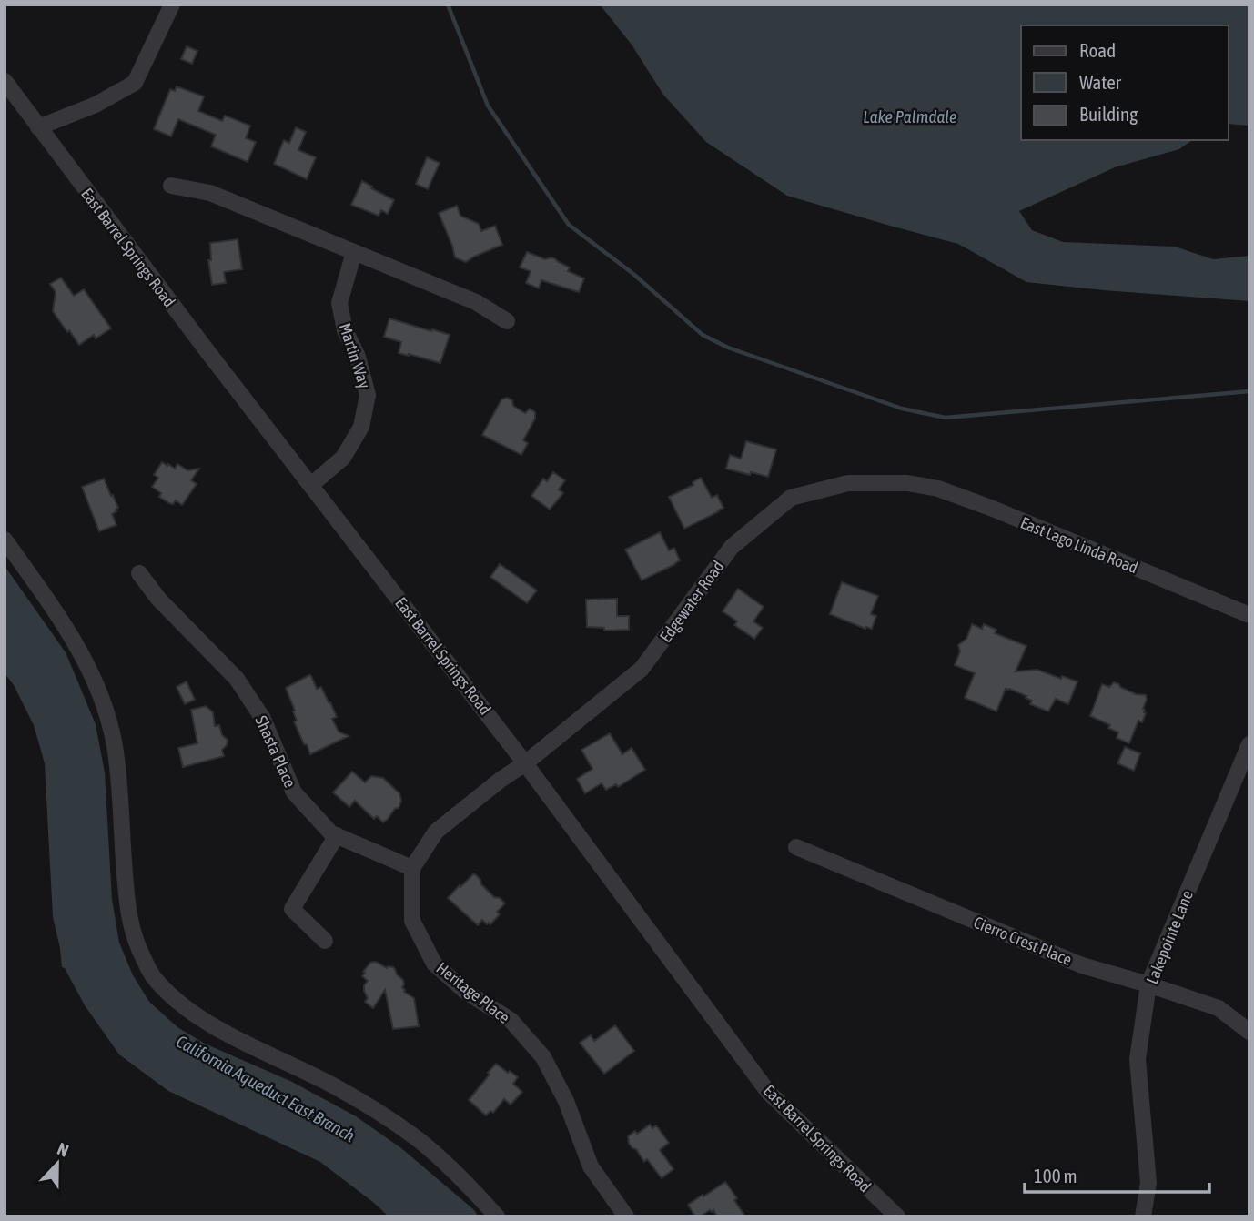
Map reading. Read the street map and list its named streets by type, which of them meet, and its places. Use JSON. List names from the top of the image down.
{
  "streets": {
    "street": [
      "East Barrel Springs Road",
      "Martin Way",
      "East Lago Linda Road",
      "Edgewater Road",
      "Shasta Place",
      "Lakepointe Lane",
      "Cierro Crest Place",
      "Heritage Place"
    ]
  },
  "crossings": [
    ["East Barrel Springs Road", "Martin Way"],
    ["East Barrel Springs Road", "Edgewater Road"],
    ["East Lago Linda Road", "Edgewater Road"],
    ["Edgewater Road", "Shasta Place"],
    ["Edgewater Road", "Heritage Place"],
    ["Shasta Place", "Heritage Place"],
    ["Lakepointe Lane", "Cierro Crest Place"]
  ],
  "water": ["Lake Palmdale", "California Aqueduct East Branch"],
  "legend": ["Road", "Water", "Building"],
  "scale_bar": "100 m",
  "north": "top"
}
